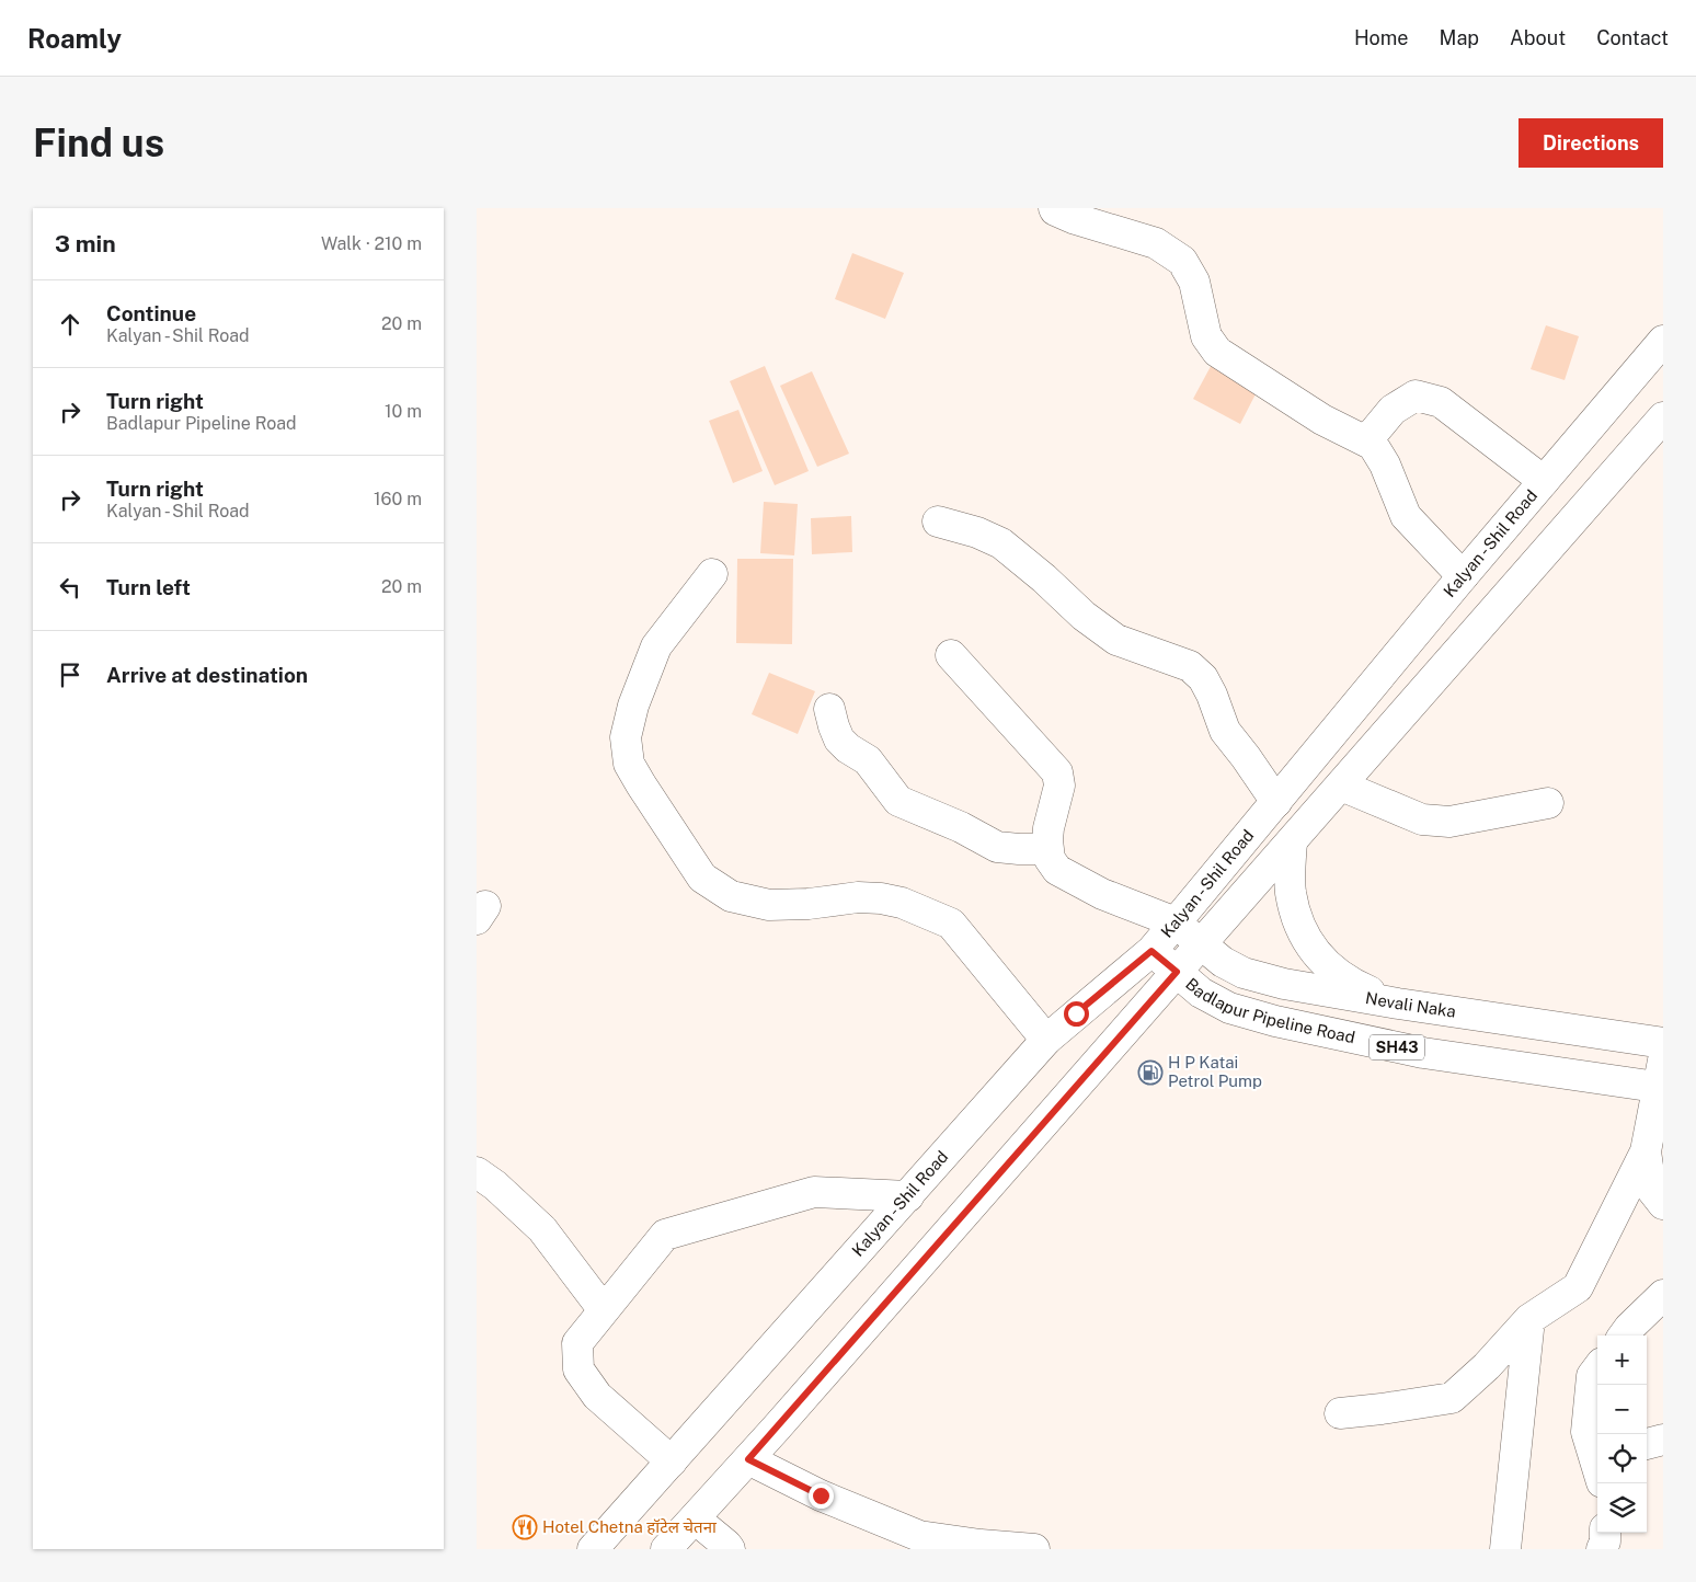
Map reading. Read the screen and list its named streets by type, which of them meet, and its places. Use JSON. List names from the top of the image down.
{
  "streets": {
    "main road": [
      "Kalyan - Shil Road",
      "Nevali Naka",
      "Badlapur Pipeline Road",
      "SH43"
    ]
  },
  "crossings": [
    ["Kalyan - Shil Road", "Nevali Naka"],
    ["Kalyan - Shil Road", "Badlapur Pipeline Road"]
  ],
  "places": {
    "fuel station": ["H P Katai Petrol Pump"],
    "restaurant": ["Hotel Chetna हॉटेल चेतना"]
  },
  "page": {
    "header": "Roamly",
    "nav": [
      "Home",
      "Map",
      "About",
      "Contact"
    ],
    "buttons": "Directions",
    "title": "Find us",
    "heading": ["3 min", "Walk · 210 m"],
    "list": [
      ["Continue", "Kalyan - Shil Road", "20 m"],
      ["Turn right", "Badlapur Pipeline Road", "10 m"],
      ["Turn right", "Kalyan - Shil Road", "160 m"],
      ["Turn left", "20 m"],
      "Arrive at destination"
    ],
    "map_buttons": ["+", "−"]
  }
}
